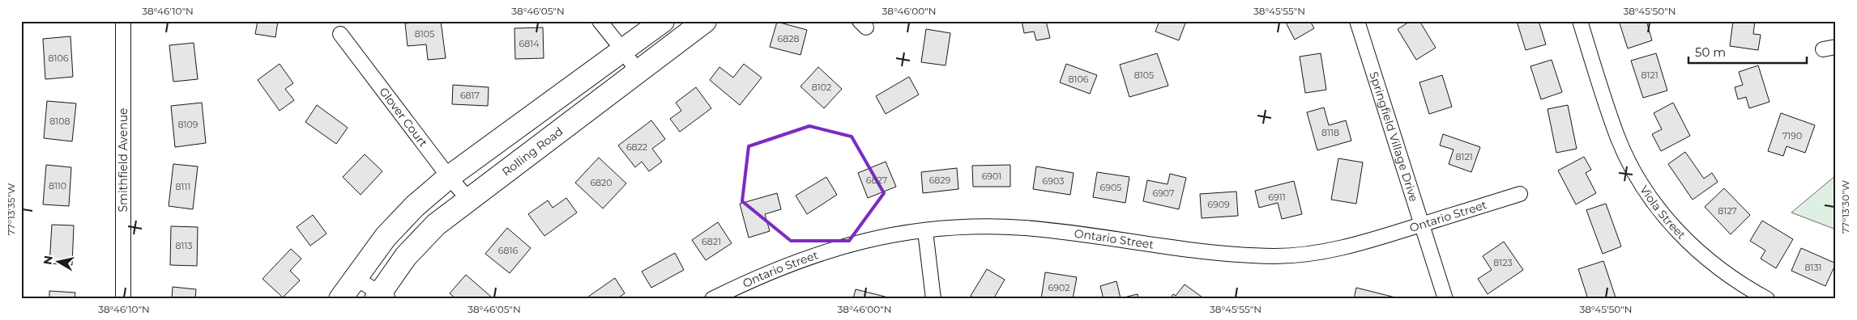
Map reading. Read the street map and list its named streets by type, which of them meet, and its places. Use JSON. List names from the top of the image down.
{
  "streets": {
    "main road": ["Rolling Road"],
    "street": [
      "Glover Court",
      "Springfield Village Drive",
      "Smithfield Avenue",
      "Viola Street",
      "Ontario Street"
    ]
  },
  "crossings": [
    ["Glover Court", "Rolling Road"],
    ["Springfield Village Drive", "Ontario Street"]
  ],
  "house_numbers": [
    "8105",
    "6828",
    "6814",
    "8106",
    "8105",
    "8121",
    "8106",
    "8102",
    "6817",
    "8108",
    "8109",
    "8118",
    "7190",
    "6822",
    "8121",
    "6901",
    "6827",
    "6829",
    "6903",
    "6820",
    "8110",
    "8111",
    "6905",
    "6907",
    "6911",
    "6909",
    "8127",
    "6821",
    "8113",
    "6816",
    "8123",
    "8131",
    "6902"
  ],
  "scale_bar": "50 m",
  "north": "left",
  "coordinates": [
    "38°46'10\"N",
    "38°46'05\"N",
    "38°46'00\"N",
    "38°45'55\"N",
    "38°45'50\"N",
    "77°13'30\"W",
    "77°13'35\"W"
  ]
}
